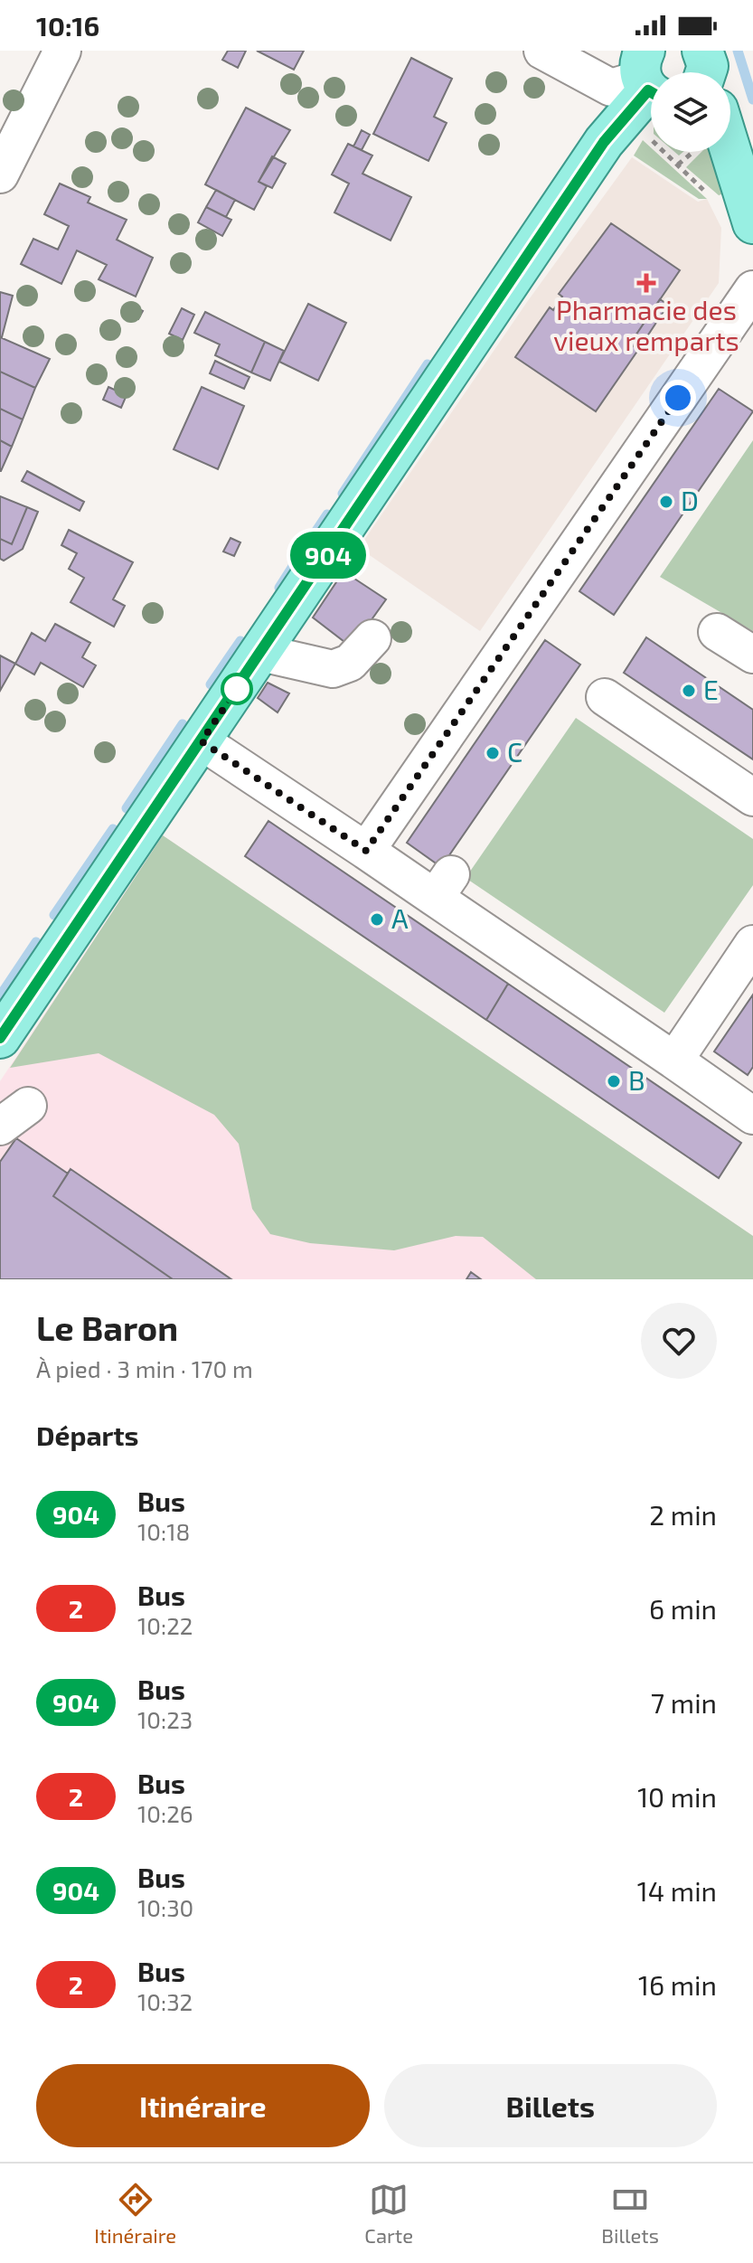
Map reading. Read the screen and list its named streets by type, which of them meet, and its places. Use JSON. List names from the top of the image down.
{
  "places": {
    "health": ["Pharmacie des vieux remparts"],
    "other": [
      "D",
      "E",
      "C",
      "A",
      "B"
    ]
  },
  "lines": ["bus line 904"],
  "page": {
    "status": "10:16",
    "on_map": "904",
    "heading": [
      ["Le Baron", "À pied · 3 min · 170 m"],
      "Départs"
    ],
    "list": [
      {
        "mark": "904",
        "name": "Bus",
        "note": "10:18",
        "value": "2 min"
      },
      {
        "mark": "2",
        "name": "Bus",
        "note": "10:22",
        "value": "6 min"
      },
      {
        "mark": "904",
        "name": "Bus",
        "note": "10:23",
        "value": "7 min"
      },
      {
        "mark": "2",
        "name": "Bus",
        "note": "10:26",
        "value": "10 min"
      },
      {
        "mark": "904",
        "name": "Bus",
        "note": "10:30",
        "value": "14 min"
      },
      {
        "mark": "2",
        "name": "Bus",
        "note": "10:32",
        "value": "16 min"
      }
    ],
    "buttons": ["Itinéraire", "Billets"],
    "tabs": ["Itinéraire", "Carte", "Billets"]
  }
}
